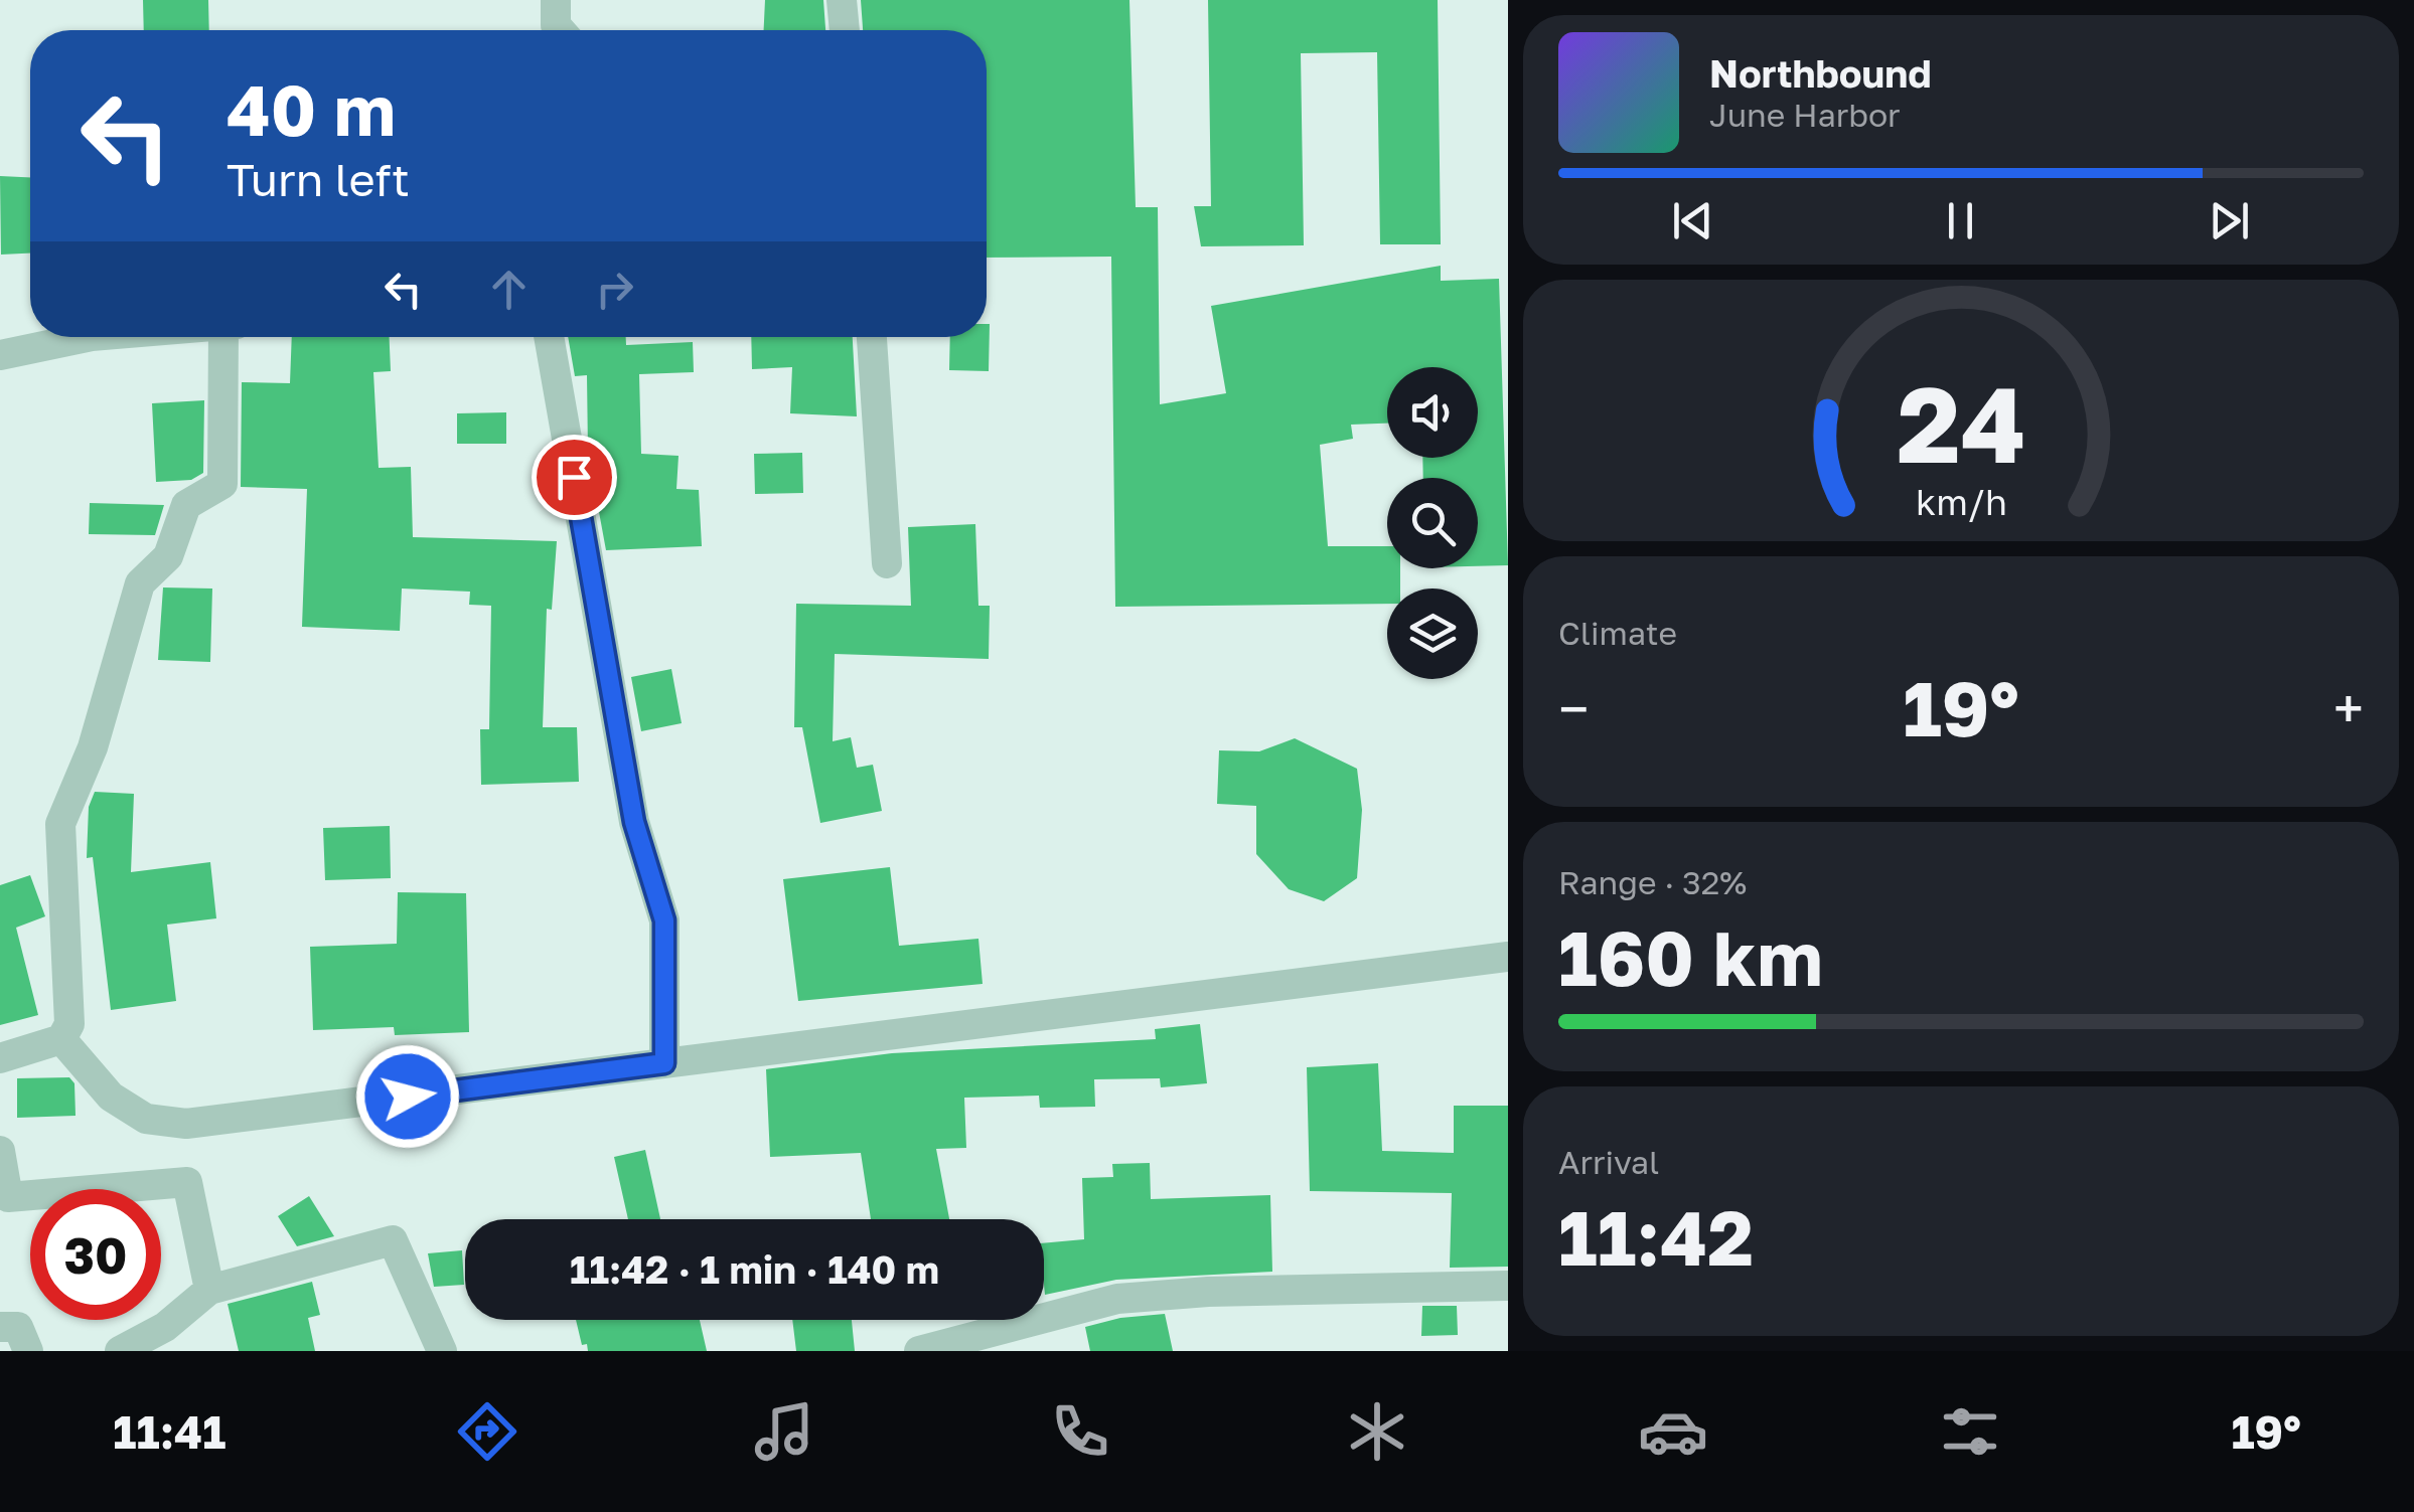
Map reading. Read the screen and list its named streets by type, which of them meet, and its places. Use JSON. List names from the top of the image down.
{
  "page": {
    "turn": ["40 m", "Turn left"],
    "song": ["Northbound", "June Harbor"],
    "tile": [
      "Climate",
      ["Range · 32%", "160 km"],
      ["Arrival", "11:42"]
    ],
    "heat": ["−", "19°", "+"],
    "limit": "30",
    "trip": "11:42 · 1 min · 140 m",
    "tabs": ["11:41", "19°"],
    "gauge": ["24", "km/h"]
  }
}
